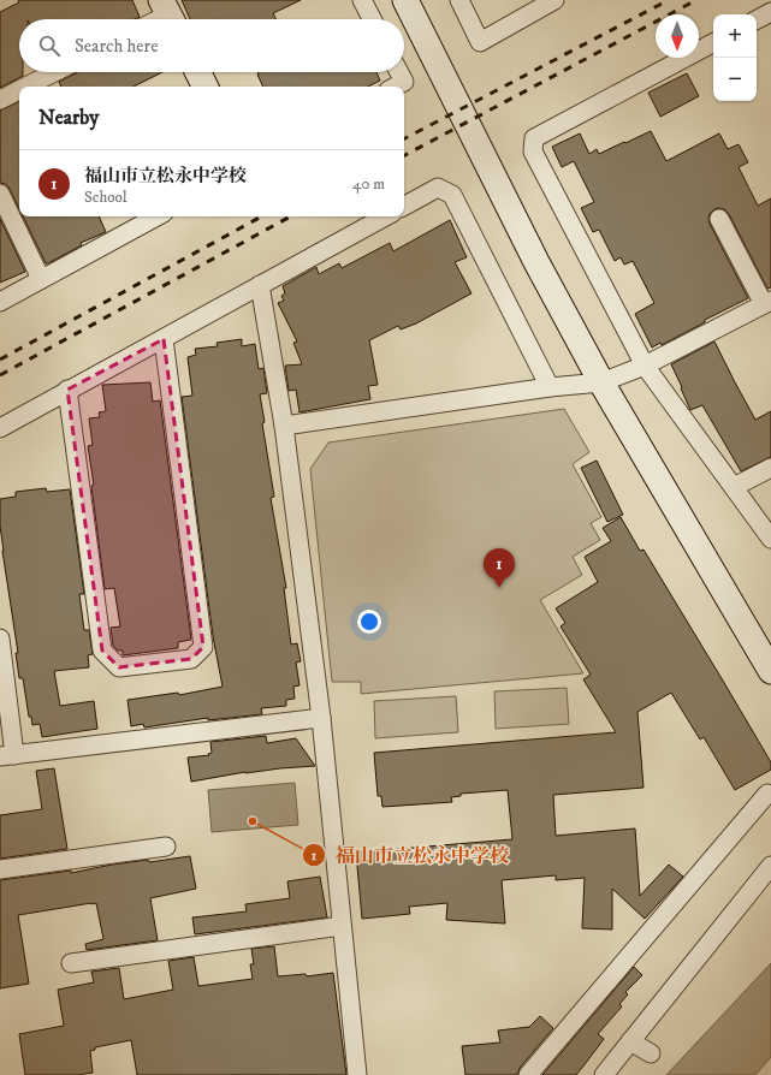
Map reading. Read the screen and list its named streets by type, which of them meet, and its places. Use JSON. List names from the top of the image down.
{
  "places": ["福山市立松永中学校"],
  "north": "bottom",
  "page": {
    "map_buttons": ["+", "−"],
    "search": "Search here",
    "heading": "Nearby",
    "list": [
      {
        "mark": "1",
        "name": "福山市立松永中学校",
        "note": "School",
        "value": "40 m"
      }
    ],
    "pins": "1"
  }
}
